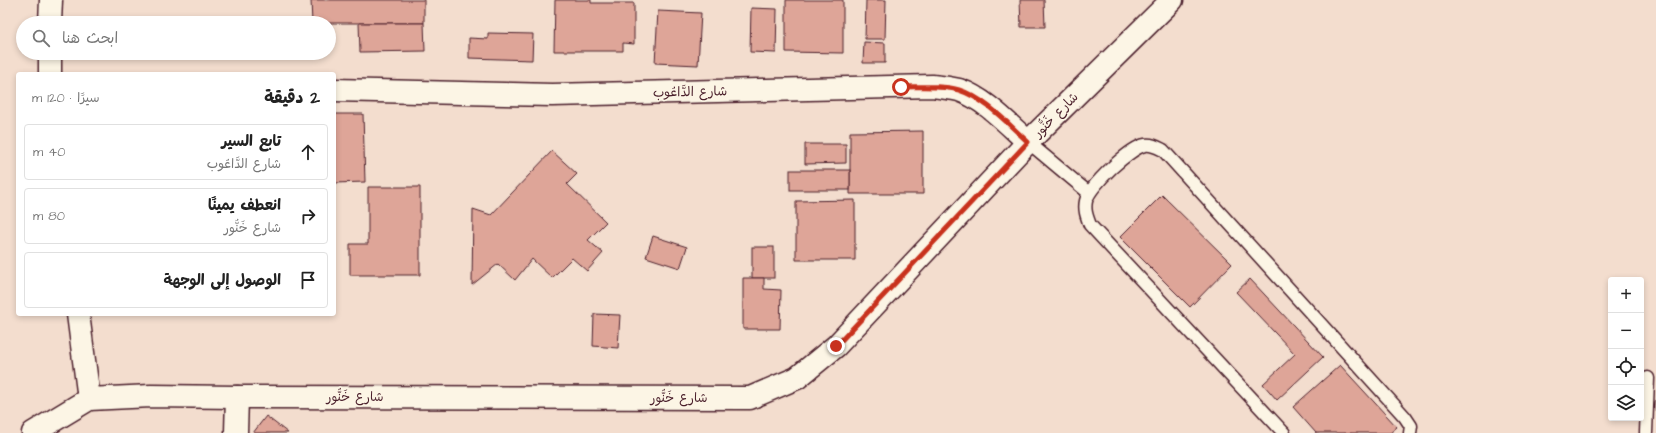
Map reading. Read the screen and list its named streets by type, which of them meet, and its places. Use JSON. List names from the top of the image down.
{
  "streets": {
    "street": ["شارع الدَّاعُوب", "شارع خَنُّور"]
  },
  "crossings": [
    ["شارع الدَّاعُوب", "شارع خَنُّور"]
  ],
  "page": {
    "search": "ابحث هنا",
    "heading": ["2 دقيقة", "سيرًا · 120 m"],
    "list": [
      ["تابع السير", "شارع الدَّاعُوب", "40 m"],
      ["انعطف يمينًا", "شارع خَنُّور", "80 m"],
      "الوصول إلى الوجهة"
    ],
    "map_buttons": ["+", "−"]
  }
}
